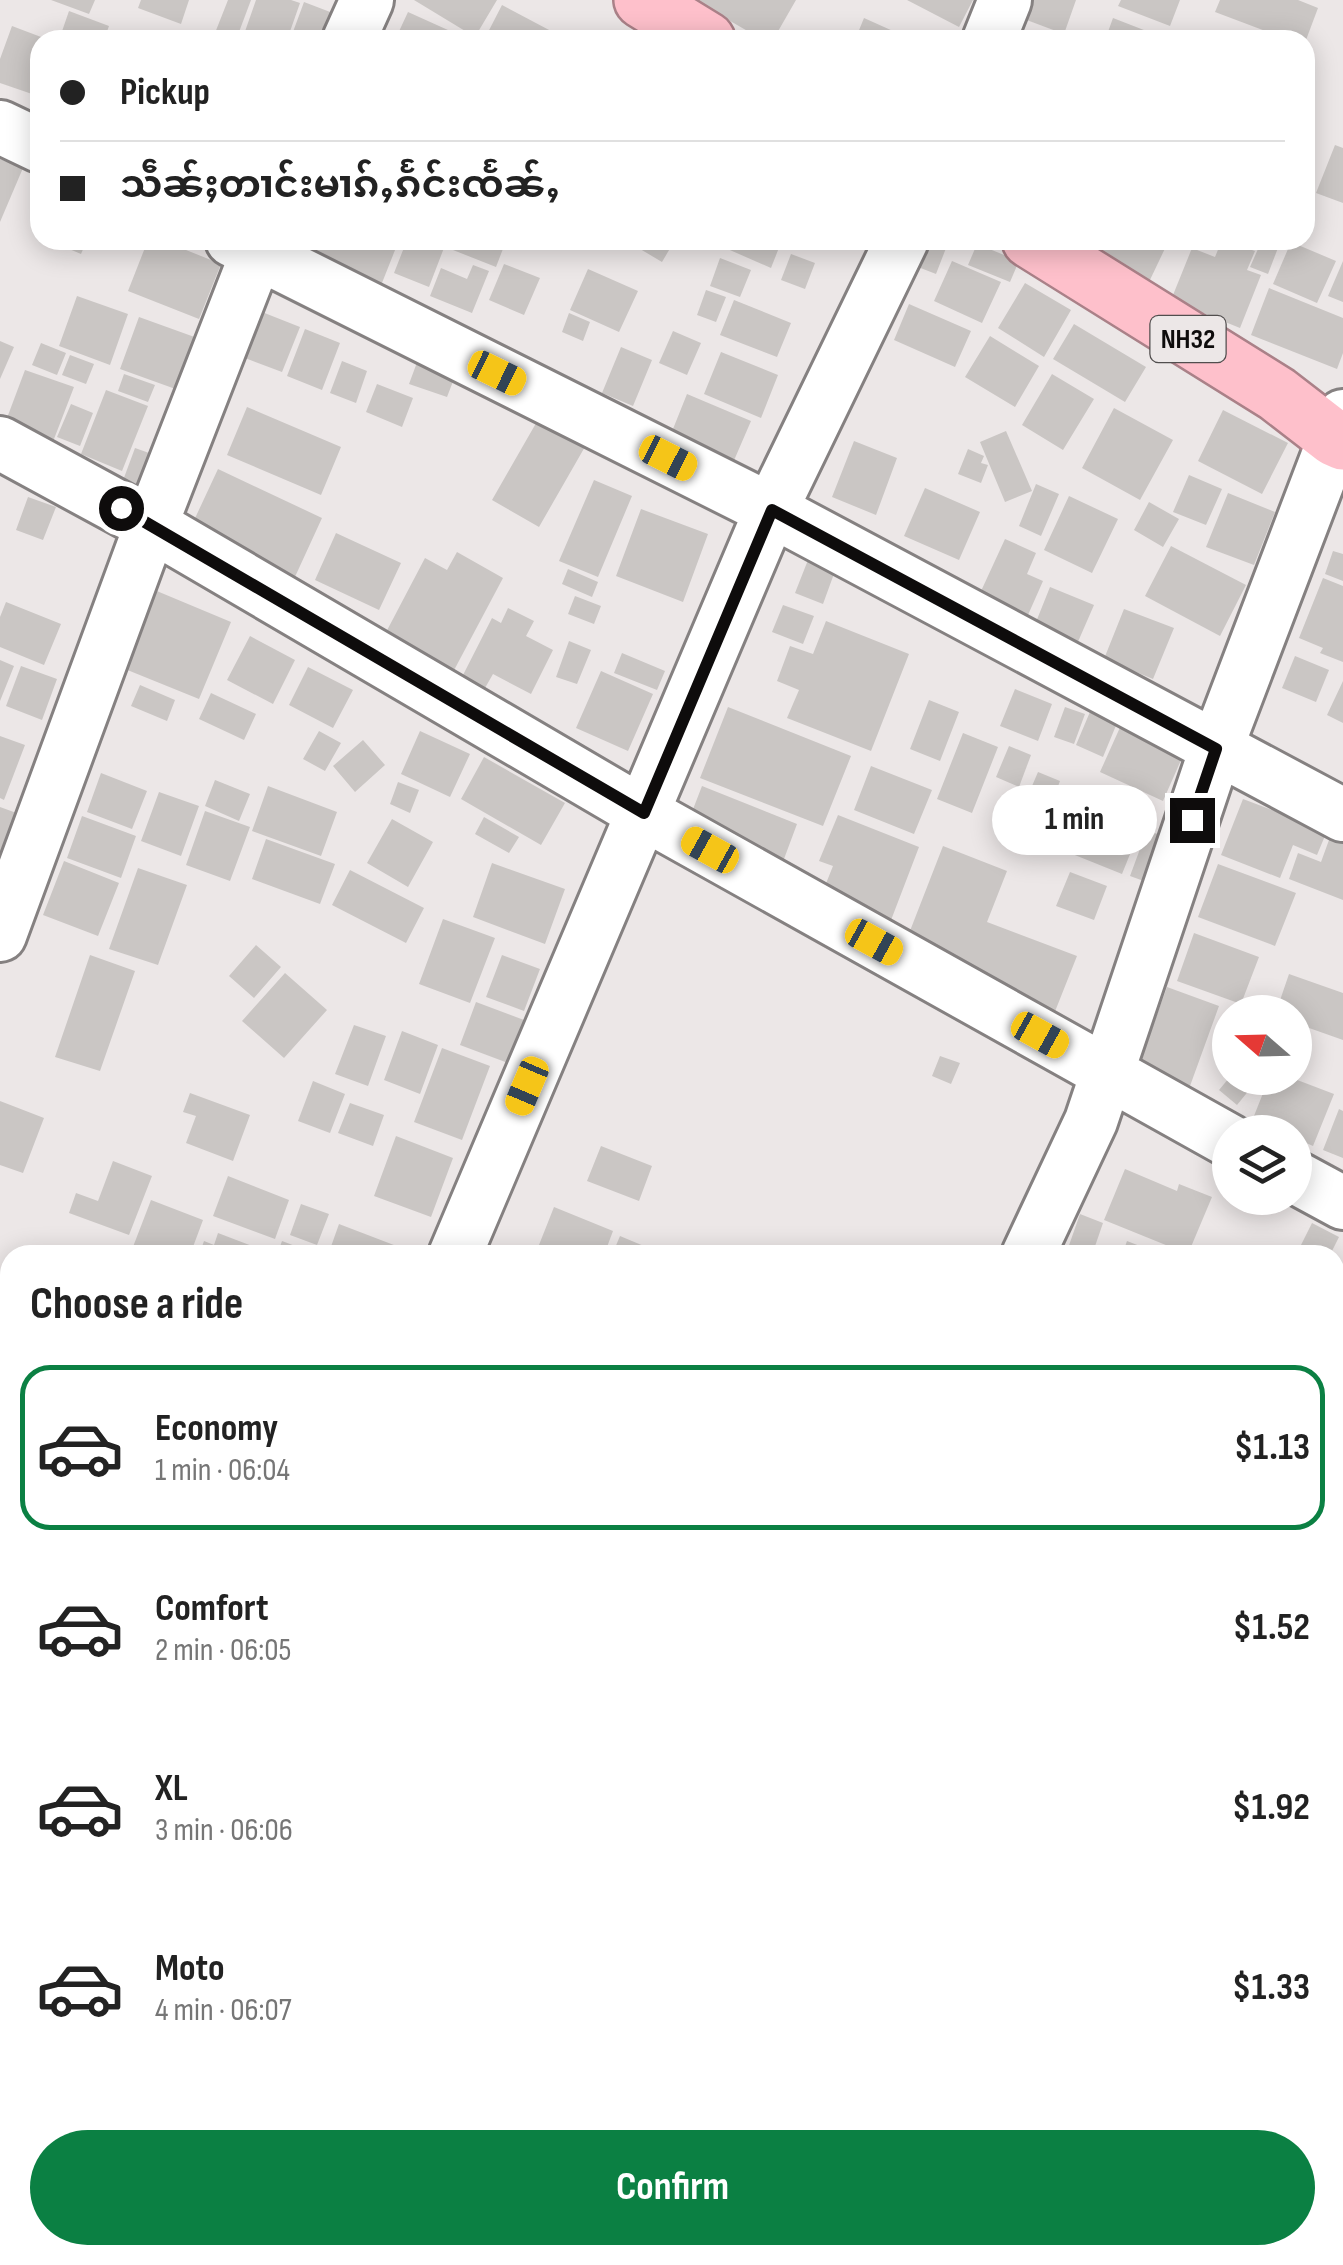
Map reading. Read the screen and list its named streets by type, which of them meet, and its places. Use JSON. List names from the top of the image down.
{
  "streets": {
    "highway": ["NH32"]
  },
  "north": "left",
  "page": {
    "banner": ["Pickup", "သဵၼ်ႈတၢင်းမၢၵ်ႇၵႅင်းၸႅၼ်ႇ"],
    "bubble": "1 min",
    "heading": "Choose a ride",
    "list": [
      {
        "name": "Economy",
        "note": "1 min · 06:04",
        "value": "$1.13"
      },
      {
        "name": "Comfort",
        "note": "2 min · 06:05",
        "value": "$1.52"
      },
      {
        "name": "XL",
        "note": "3 min · 06:06",
        "value": "$1.92"
      },
      {
        "name": "Moto",
        "note": "4 min · 06:07",
        "value": "$1.33"
      }
    ],
    "buttons": "Confirm"
  }
}
